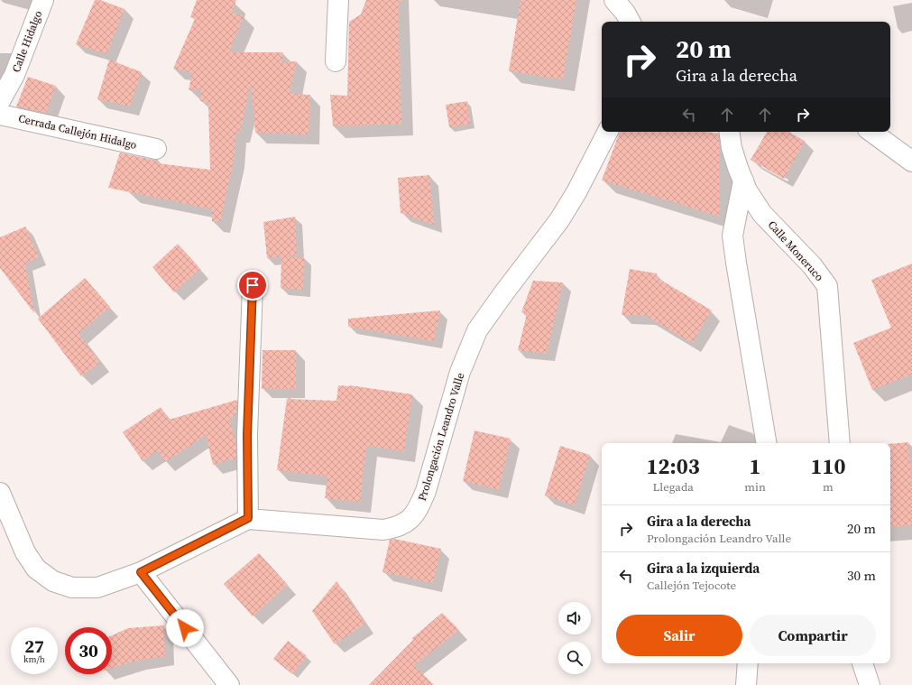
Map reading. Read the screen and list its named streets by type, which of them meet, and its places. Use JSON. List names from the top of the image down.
{
  "streets": {
    "street": [
      "Calle Hidalgo",
      "Cerrada Callejón Hidalgo",
      "Calle Moneruco",
      "Prolongación Leandro Valle"
    ]
  },
  "page": {
    "turn": ["20 m", "Gira a la derecha"],
    "eta": [
      "12:03",
      "Llegada",
      "1",
      "min",
      "110",
      "m"
    ],
    "list": [
      {
        "name": "Gira a la derecha",
        "note": "Prolongación Leandro Valle",
        "value": "20 m"
      },
      {
        "name": "Gira a la izquierda",
        "note": "Callejón Tejocote",
        "value": "30 m"
      }
    ],
    "buttons": ["Salir", "Compartir"],
    "speed": "27 km/h",
    "limit": "30"
  }
}
